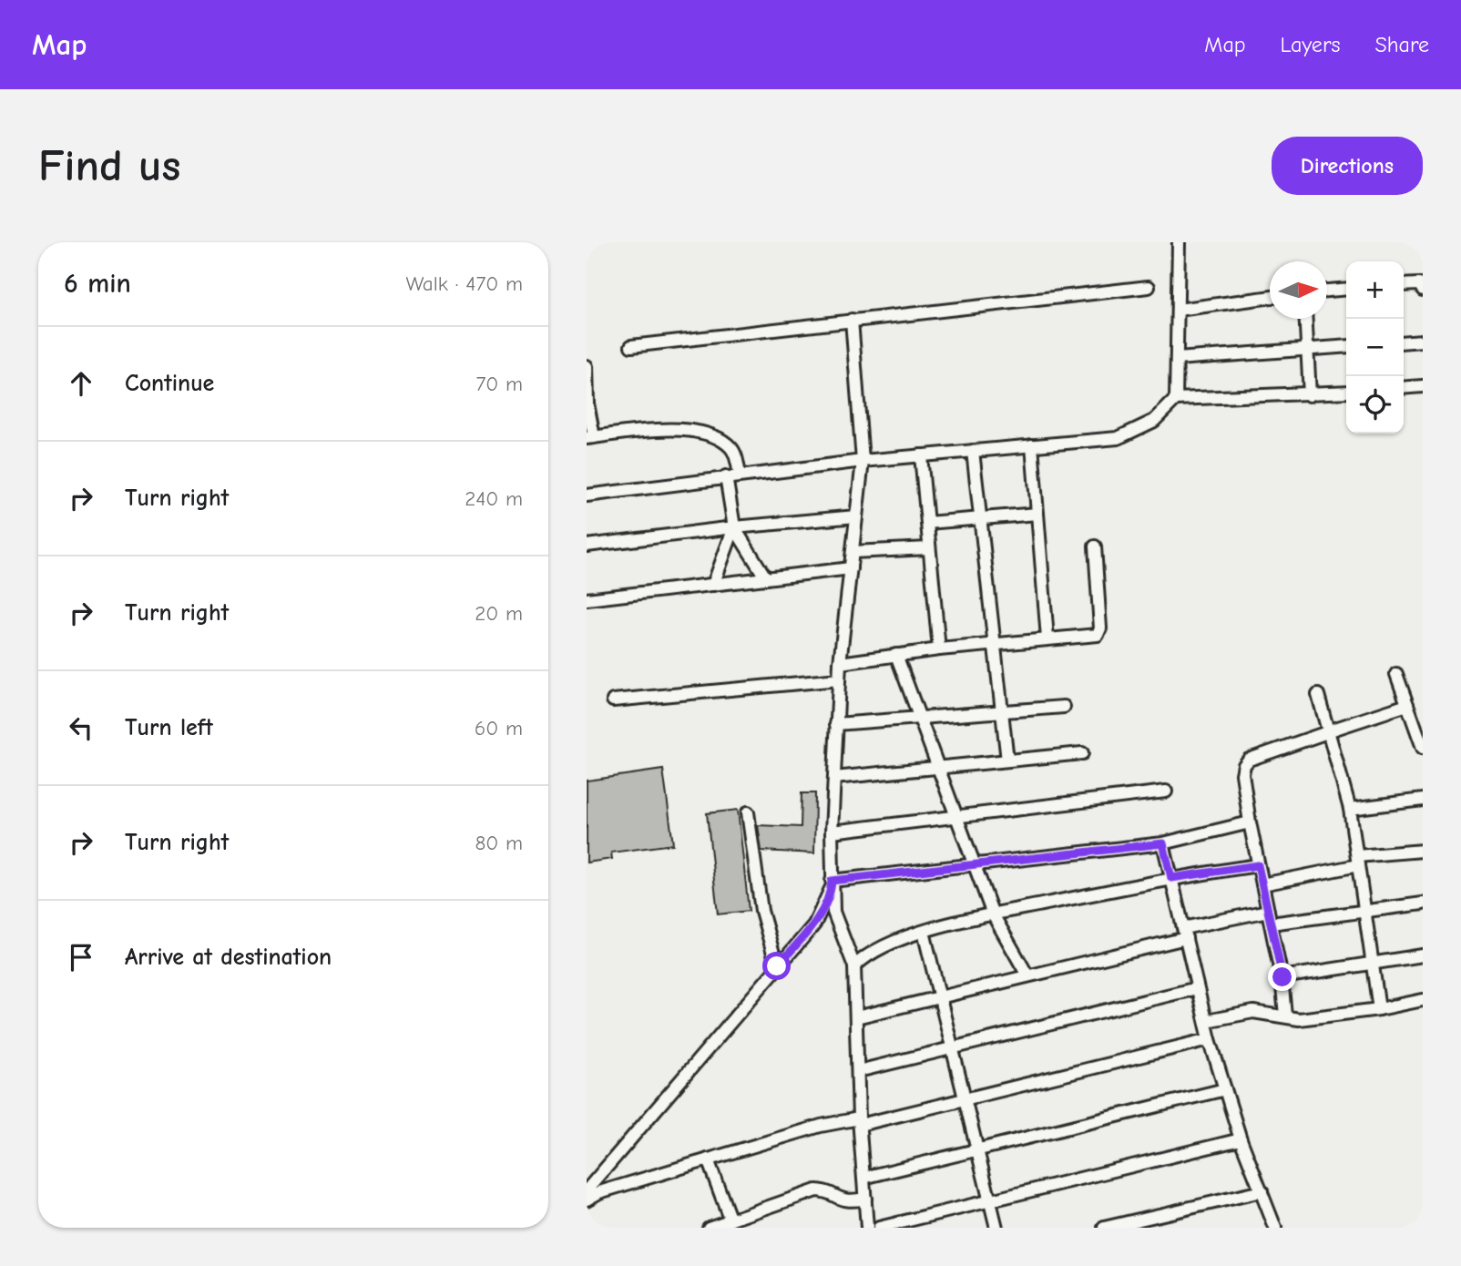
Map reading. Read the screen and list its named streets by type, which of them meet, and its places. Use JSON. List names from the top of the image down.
{
  "north": "right",
  "page": {
    "header": "Map",
    "nav": ["Map", "Layers", "Share"],
    "buttons": "Directions",
    "title": "Find us",
    "heading": ["6 min", "Walk · 470 m"],
    "map_buttons": ["+", "−"],
    "list": [
      ["Continue", "70 m"],
      ["Turn right", "240 m"],
      ["Turn right", "20 m"],
      ["Turn left", "60 m"],
      ["Turn right", "80 m"],
      "Arrive at destination"
    ]
  }
}
